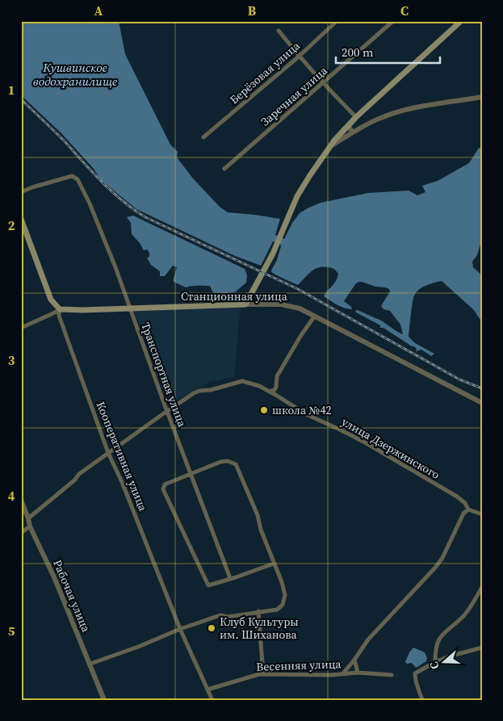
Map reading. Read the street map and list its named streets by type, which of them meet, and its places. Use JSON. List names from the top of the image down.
{
  "streets": {
    "main road": ["Станционная улица", "Кооперативная улица"],
    "street": [
      "Берёзовая улица",
      "Заречная улица",
      "Транспортная улица",
      "улица Дзержинского",
      "Рабочая улица",
      "Весенняя улица"
    ]
  },
  "crossings": [
    ["Станционная улица", "Транспортная улица"],
    ["Станционная улица", "Кооперативная улица"],
    ["Транспортная улица", "улица Дзержинского"],
    ["Кооперативная улица", "Весенняя улица"]
  ],
  "water": ["Кушвинское водохранилище"],
  "places": ["школа №42", "Клуб Культуры им. Шиханова"],
  "scale_bar": "200 m",
  "north": "left",
  "grid": {
    "columns": ["A", "B", "C"],
    "rows": [
      "1",
      "2",
      "3",
      "4",
      "5"
    ]
  }
}
